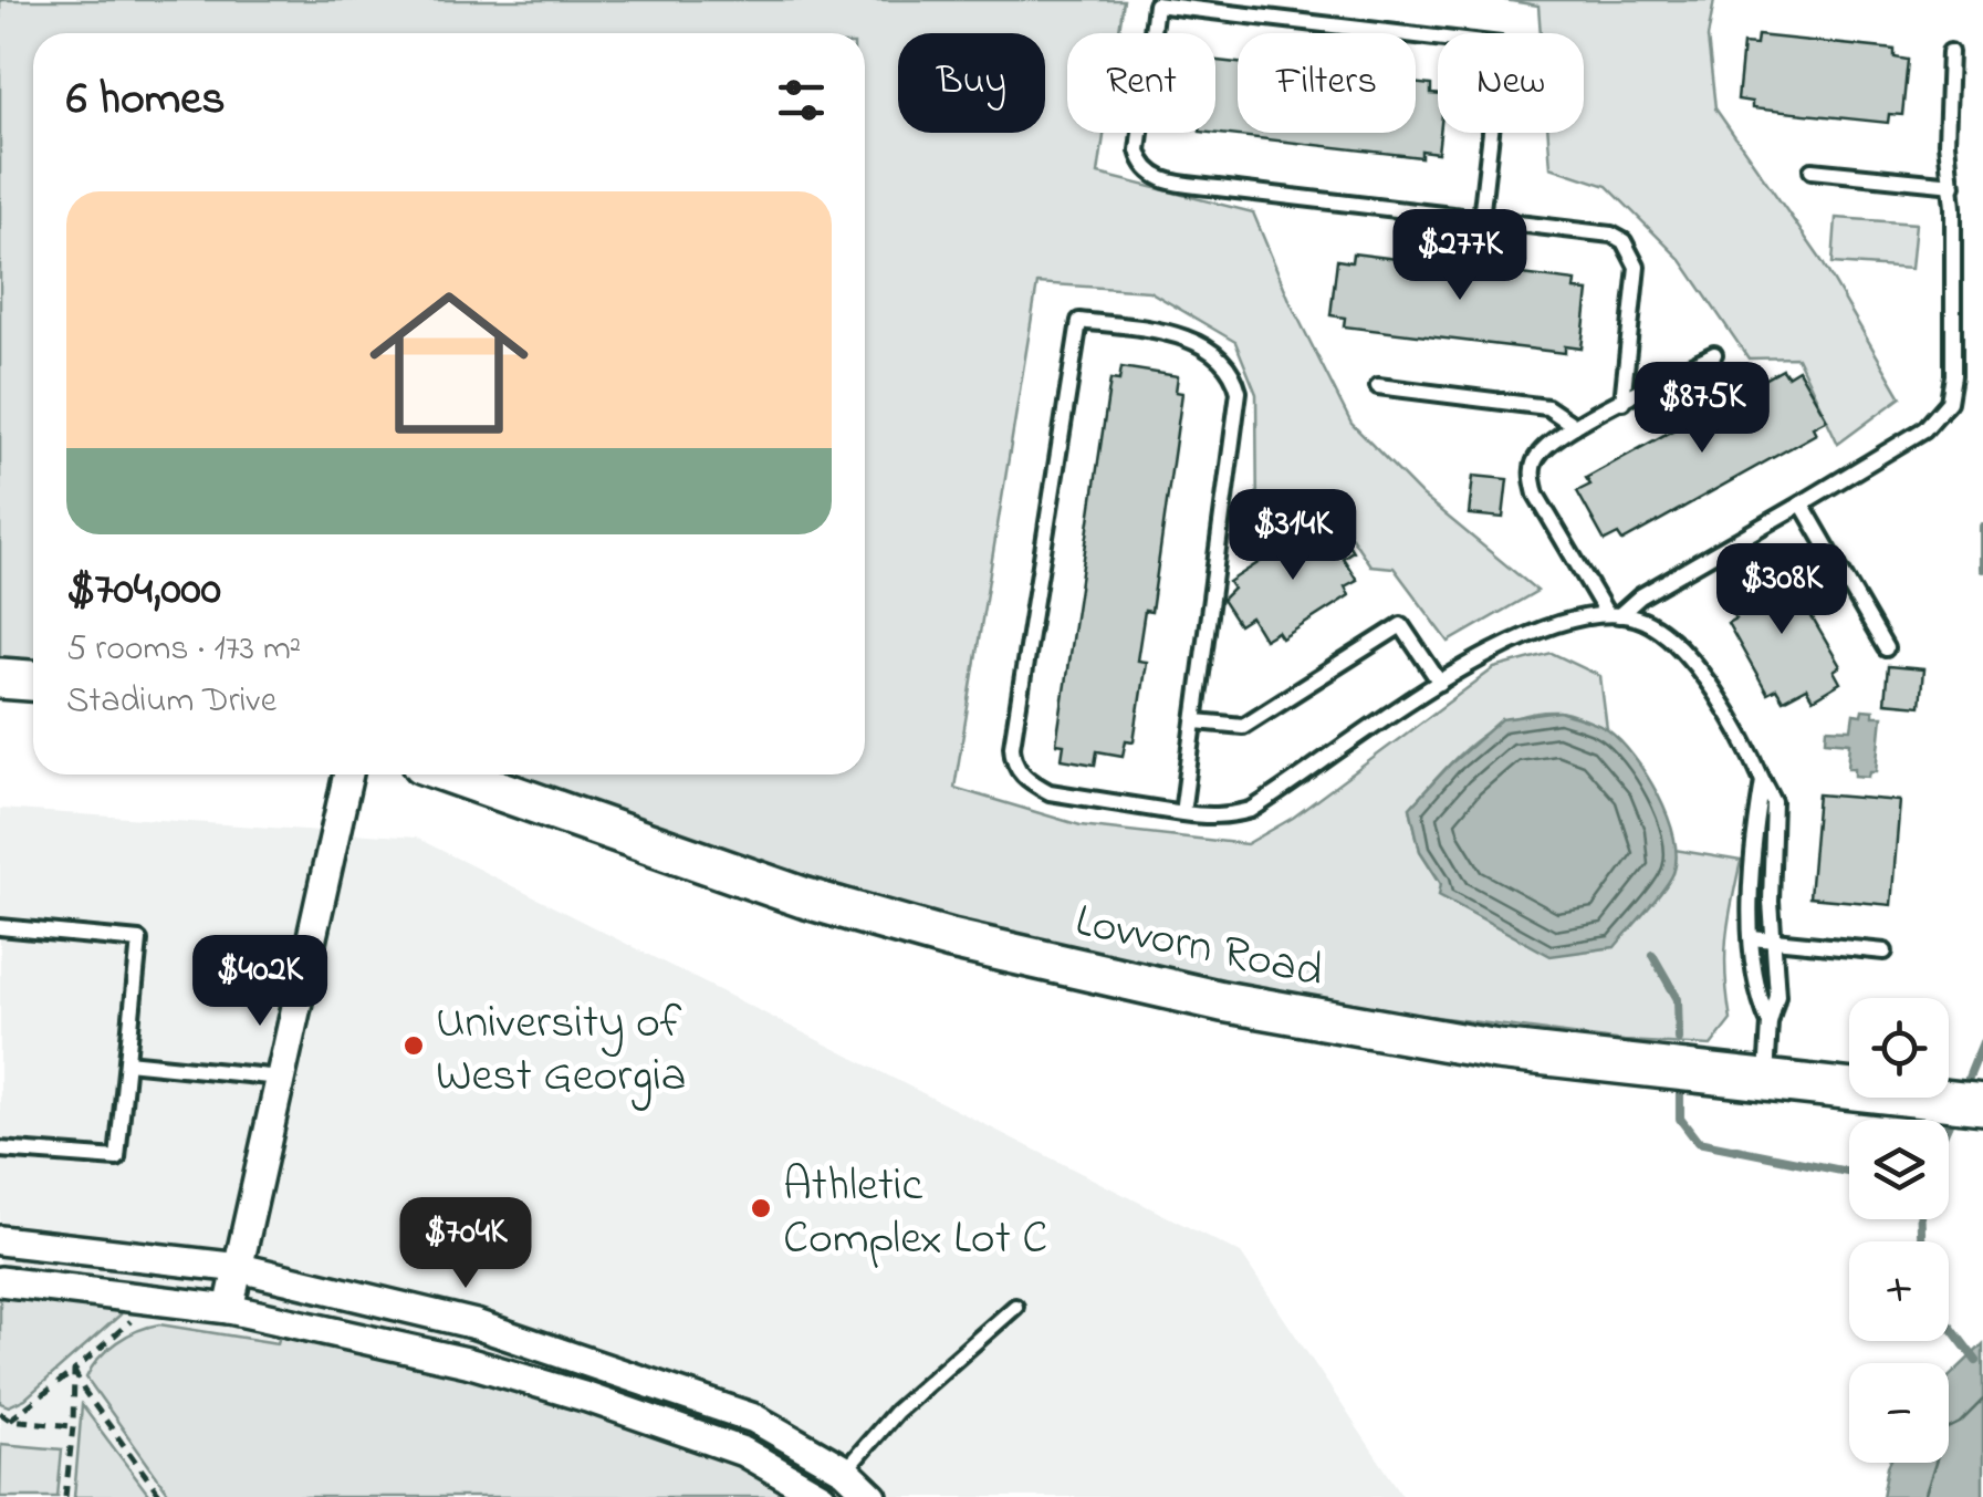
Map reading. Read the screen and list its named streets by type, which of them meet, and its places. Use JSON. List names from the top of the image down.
{
  "streets": {
    "street": ["Lovvorn Road"]
  },
  "places": ["University of West Georgia", "Athletic Complex Lot C"],
  "page": {
    "chip": [
      "Buy",
      "Rent",
      "Filters",
      "New"
    ],
    "heading": "6 homes",
    "list": [
      {
        "name": "$704,000",
        "note": "5 rooms · 173 m² · Stadium Drive"
      }
    ],
    "price": [
      "$277K",
      "$875K",
      "$314K",
      "$308K",
      "$402K",
      "$704K"
    ],
    "map_buttons": ["+", "−"]
  }
}
